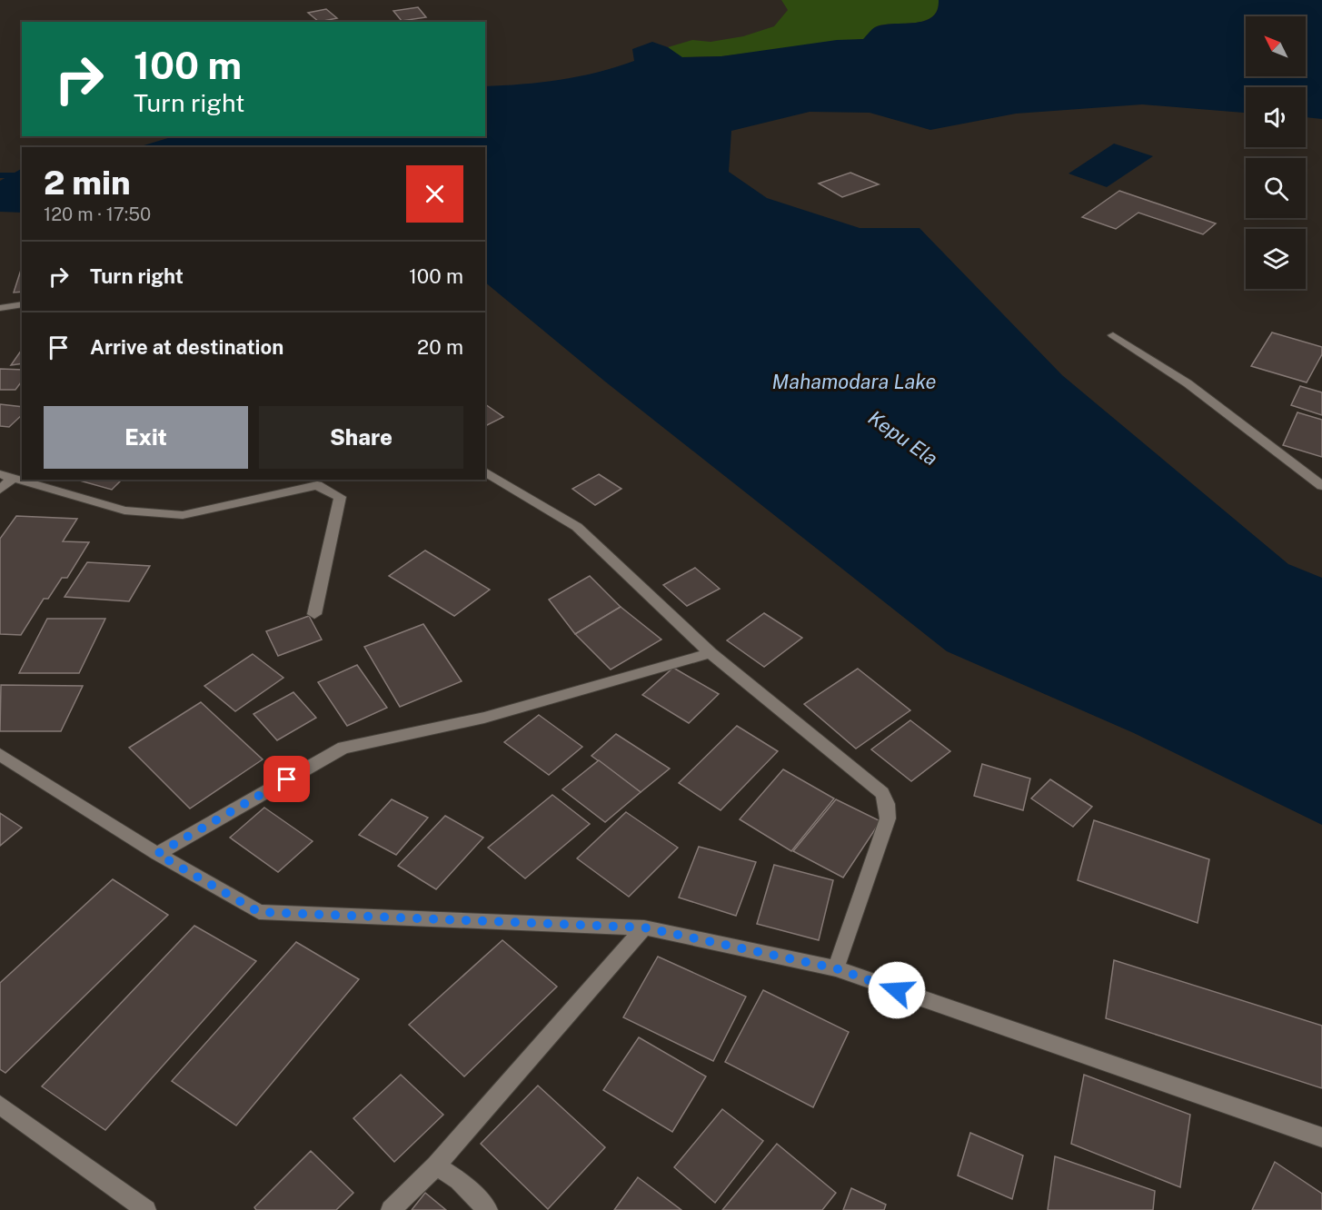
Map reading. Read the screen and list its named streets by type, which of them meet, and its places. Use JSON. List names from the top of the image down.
{
  "water": ["Mahamodara Lake", "Kepu Ela"],
  "north": "top left",
  "page": {
    "turn": ["100 m", "Turn right"],
    "heading": ["2 min", "120 m · 17:50"],
    "list": [
      {
        "name": "Turn right",
        "value": "100 m"
      },
      {
        "name": "Arrive at destination",
        "value": "20 m"
      }
    ],
    "buttons": ["Exit", "Share"]
  }
}
